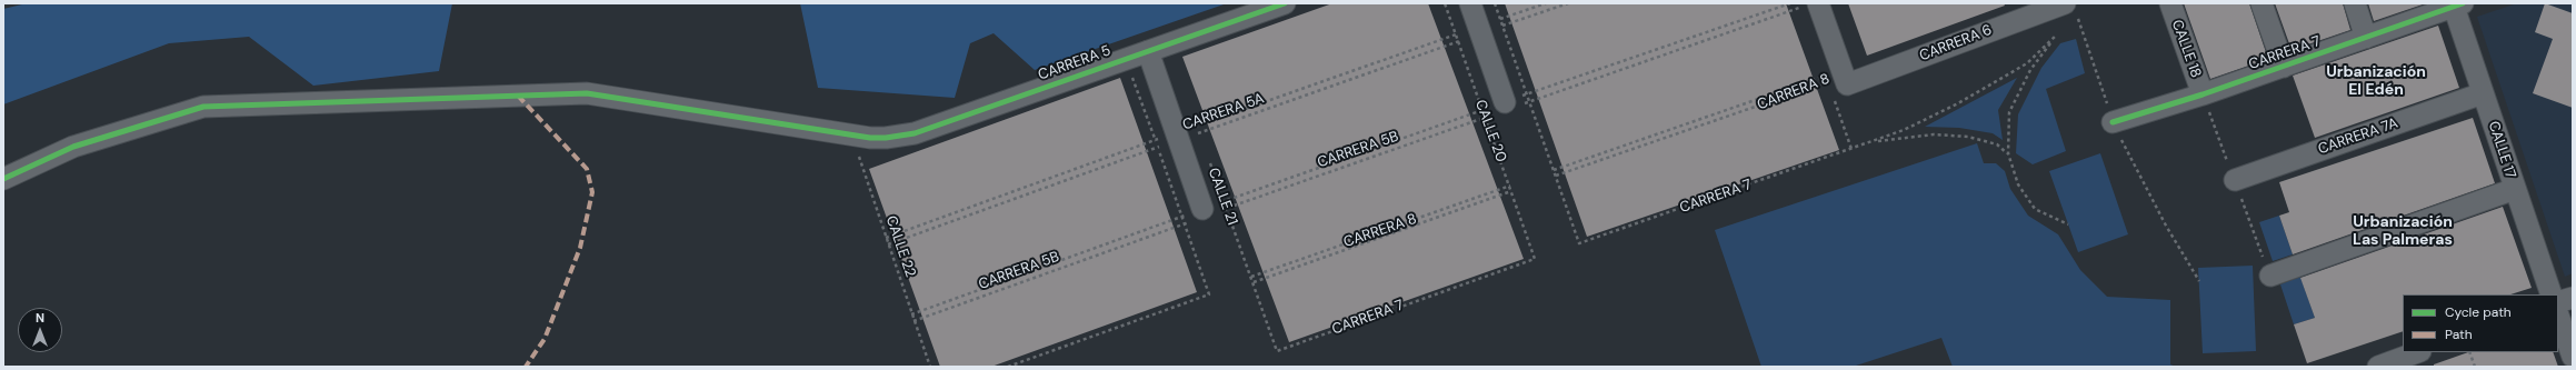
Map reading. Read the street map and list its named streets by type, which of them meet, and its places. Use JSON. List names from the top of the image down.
{
  "streets": {
    "street": [
      "CARRERA 6",
      "CALLE 18",
      "CARRERA 7",
      "CARRERA 5",
      "CALLE 20",
      "CARRERA 7A",
      "CALLE 17",
      "CALLE 21"
    ],
    "path": [
      "CARRERA 8",
      "CARRERA 5A",
      "CARRERA 5B",
      "CALLE 22"
    ]
  },
  "crossings": [
    ["CARRERA 6", "CARRERA 8"],
    ["CALLE 18", "CARRERA 7"],
    ["CARRERA 7", "CARRERA 8"],
    ["CARRERA 7", "CALLE 20"],
    ["CARRERA 7", "CALLE 17"],
    ["CARRERA 7", "CALLE 21"],
    ["CARRERA 5", "CALLE 21"],
    ["CARRERA 5", "CALLE 22"],
    ["CARRERA 8", "CALLE 20"],
    ["CARRERA 8", "CALLE 21"],
    ["CARRERA 5A", "CALLE 20"],
    ["CARRERA 5A", "CALLE 21"],
    ["CARRERA 5A", "CALLE 22"],
    ["CALLE 20", "CARRERA 5B"],
    ["CARRERA 7A", "CALLE 17"],
    ["CARRERA 5B", "CALLE 21"],
    ["CARRERA 5B", "CALLE 22"]
  ],
  "districts": ["Urbanización El Edén", "Urbanización Las Palmeras"],
  "legend": ["Cycle path", "Path"],
  "north": "top"
}
